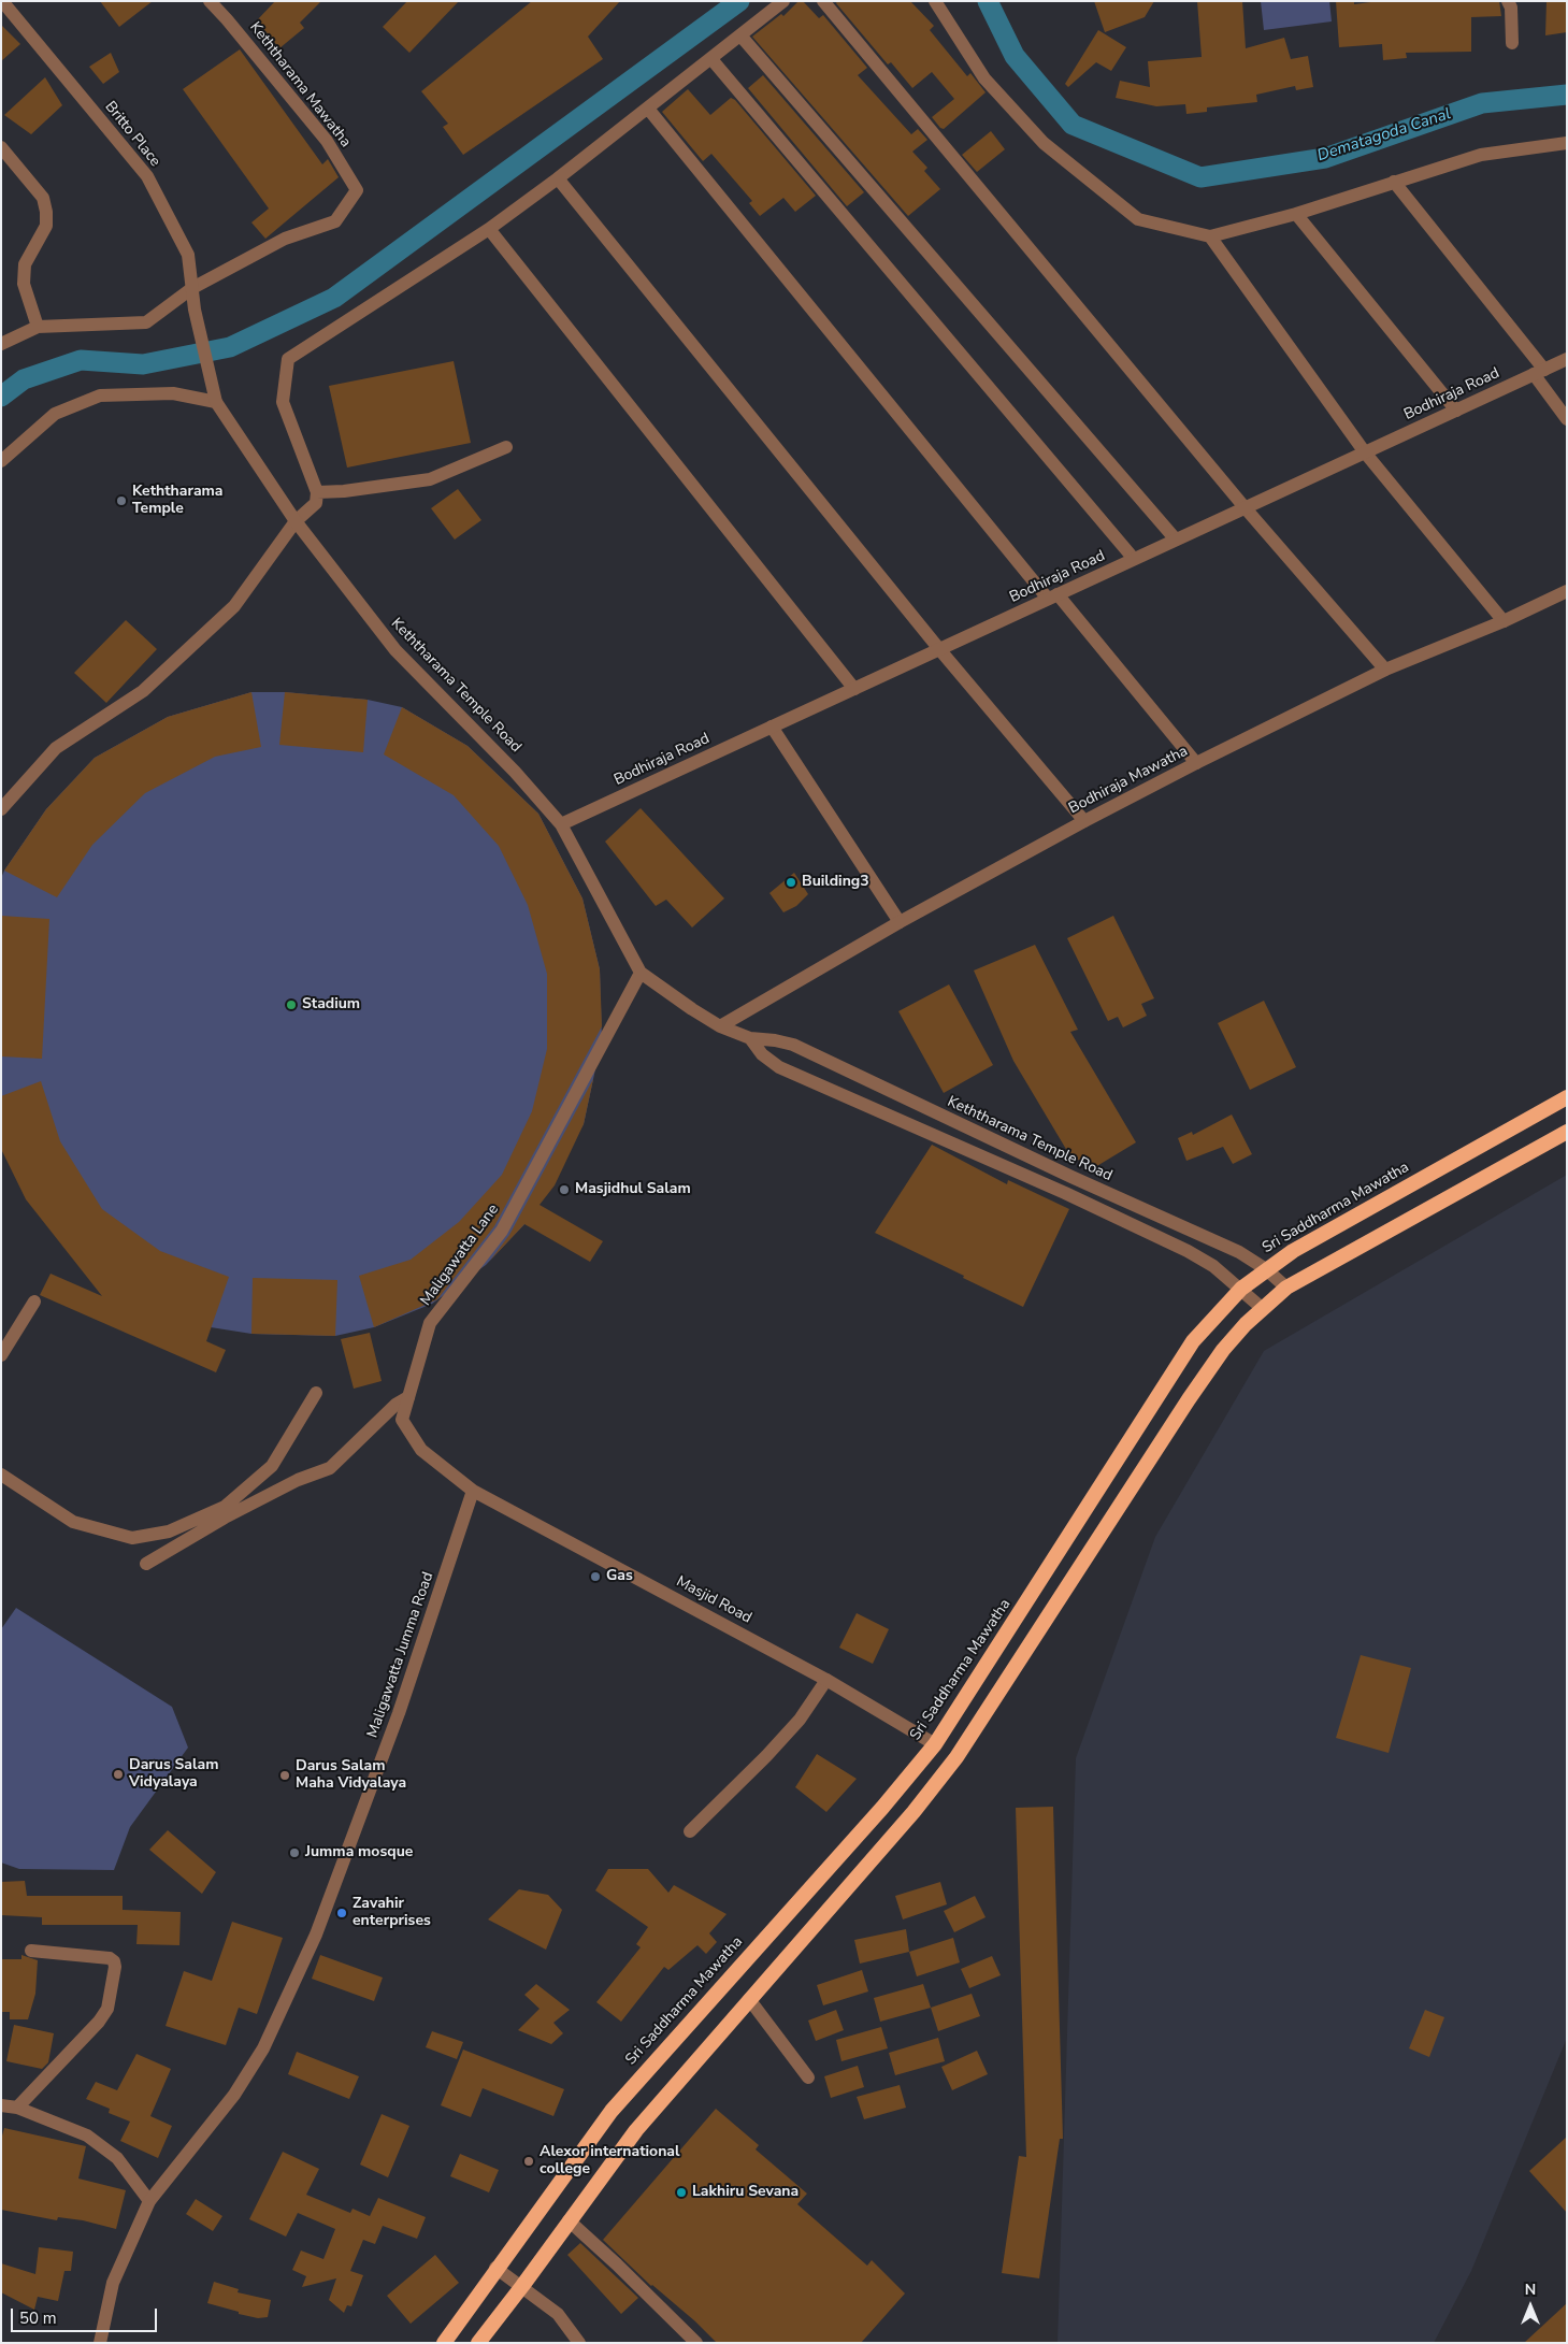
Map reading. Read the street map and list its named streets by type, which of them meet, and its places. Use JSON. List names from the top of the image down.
{
  "streets": {
    "highway": ["Sri Saddharma Mawatha"],
    "street": [
      "Keththarama Mawatha",
      "Britto Place",
      "Bodhiraja Road",
      "Keththarama Temple Road",
      "Bodhiraja Mawatha",
      "Maligawatta Lane",
      "Masjid Road",
      "Maligawatta Jumma Road"
    ]
  },
  "crossings": [
    ["Keththarama Mawatha", "Britto Place"],
    ["Britto Place", "Keththarama Temple Road"],
    ["Bodhiraja Road", "Keththarama Temple Road"],
    ["Keththarama Temple Road", "Bodhiraja Mawatha"],
    ["Keththarama Temple Road", "Sri Saddharma Mawatha"],
    ["Keththarama Temple Road", "Maligawatta Lane"],
    ["Sri Saddharma Mawatha", "Masjid Road"],
    ["Maligawatta Lane", "Masjid Road"],
    ["Maligawatta Lane", "Maligawatta Jumma Road"],
    ["Masjid Road", "Maligawatta Jumma Road"]
  ],
  "water": ["Dematagoda Canal"],
  "places": [
    "Keththarama Temple",
    "Building3",
    "Stadium",
    "Masjidhul Salam",
    "Gas",
    "Darus Salam Vidyalaya",
    "Darus Salam Maha Vidyalaya",
    "Jumma mosque",
    "Zavahir enterprises",
    "Alexor international college",
    "Lakhiru Sevana"
  ],
  "scale_bar": "50 m",
  "north": "top"
}
